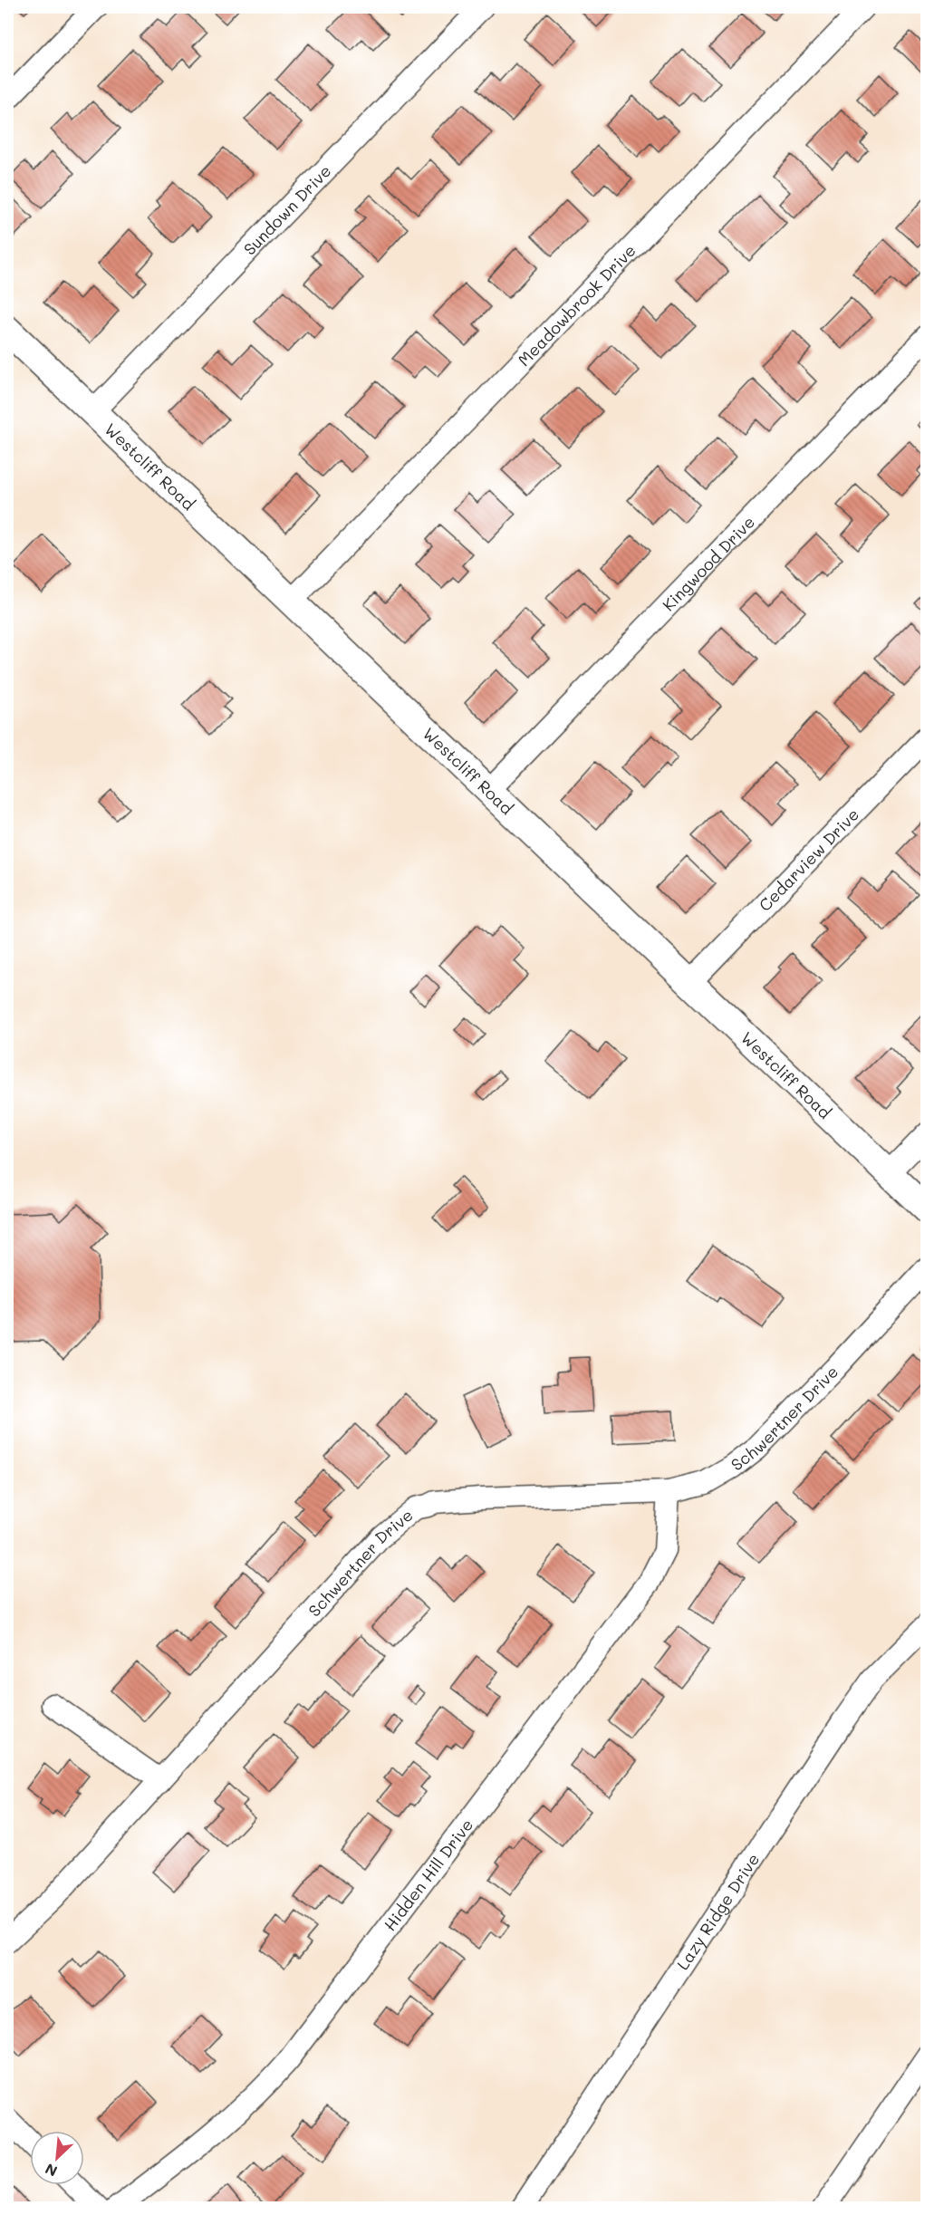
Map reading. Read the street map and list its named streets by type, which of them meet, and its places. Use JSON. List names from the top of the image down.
{
  "streets": {
    "street": [
      "Sundown Drive",
      "Meadowbrook Drive",
      "Westcliff Road",
      "Kingwood Drive",
      "Cedarview Drive",
      "Schwertner Drive",
      "Hidden Hill Drive",
      "Lazy Ridge Drive"
    ]
  },
  "crossings": [
    ["Sundown Drive", "Westcliff Road"],
    ["Meadowbrook Drive", "Westcliff Road"],
    ["Westcliff Road", "Kingwood Drive"],
    ["Westcliff Road", "Cedarview Drive"],
    ["Schwertner Drive", "Hidden Hill Drive"]
  ],
  "north": "bottom left"
}
